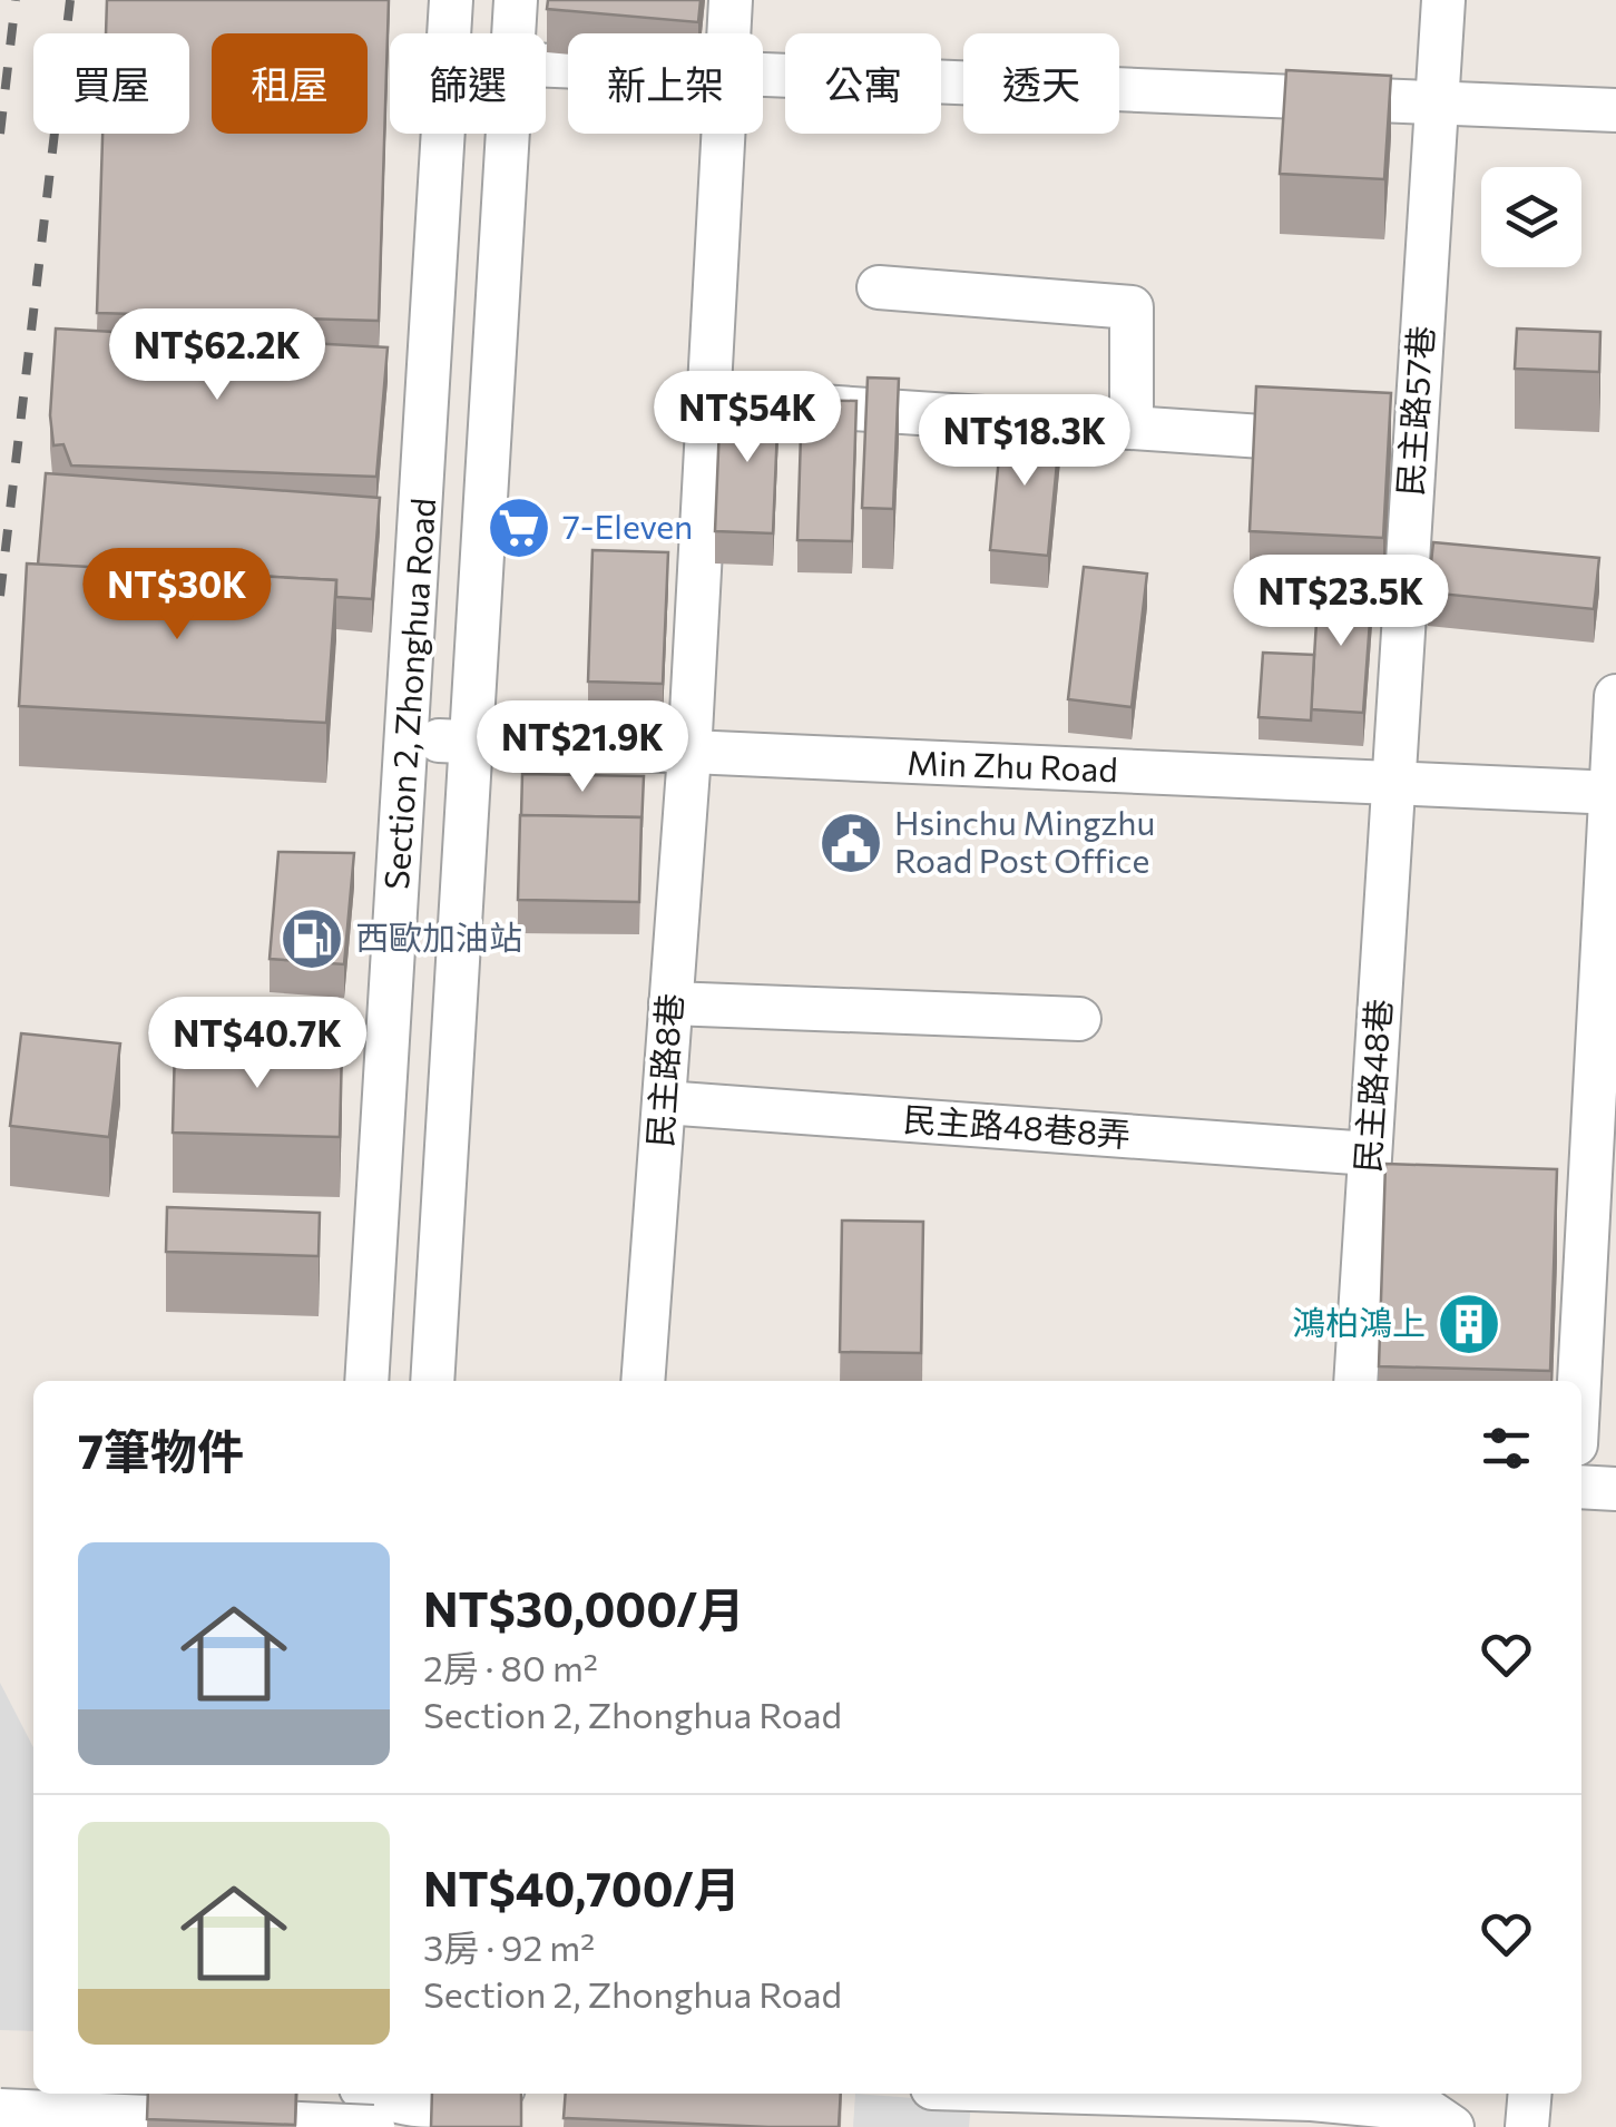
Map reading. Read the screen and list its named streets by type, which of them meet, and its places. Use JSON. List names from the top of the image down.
{
  "streets": {
    "street": [
      "民主路57巷",
      "Section 2, Zhonghua Road",
      "Min Zhu Road",
      "民主路8巷",
      "民主路48巷",
      "民主路48巷8弄"
    ]
  },
  "crossings": [
    ["民主路57巷", "Min Zhu Road"],
    ["民主路57巷", "民主路48巷"],
    ["Section 2, Zhonghua Road", "Min Zhu Road"],
    ["Min Zhu Road", "民主路8巷"],
    ["Min Zhu Road", "民主路48巷"],
    ["民主路8巷", "民主路48巷8弄"],
    ["民主路48巷", "民主路48巷8弄"]
  ],
  "places": {
    "supermarket": ["7-Eleven"],
    "public building": ["Hsinchu Mingzhu Road Post Office"],
    "fuel station": ["西歐加油站"],
    "building": ["鴻柏鴻上"]
  },
  "page": {
    "chip": [
      "買屋",
      "租屋",
      "篩選",
      "新上架",
      "公寓",
      "透天"
    ],
    "price": [
      "NT$62.2K",
      "NT$54K",
      "NT$18.3K",
      "NT$30K",
      "NT$23.5K",
      "NT$21.9K",
      "NT$40.7K"
    ],
    "heading": "7筆物件",
    "list": [
      {
        "name": "NT$30,000/月",
        "note": "2房 · 80 m² · Section 2, Zhonghua Road"
      },
      {
        "name": "NT$40,700/月",
        "note": "3房 · 92 m² · Section 2, Zhonghua Road"
      }
    ]
  }
}
